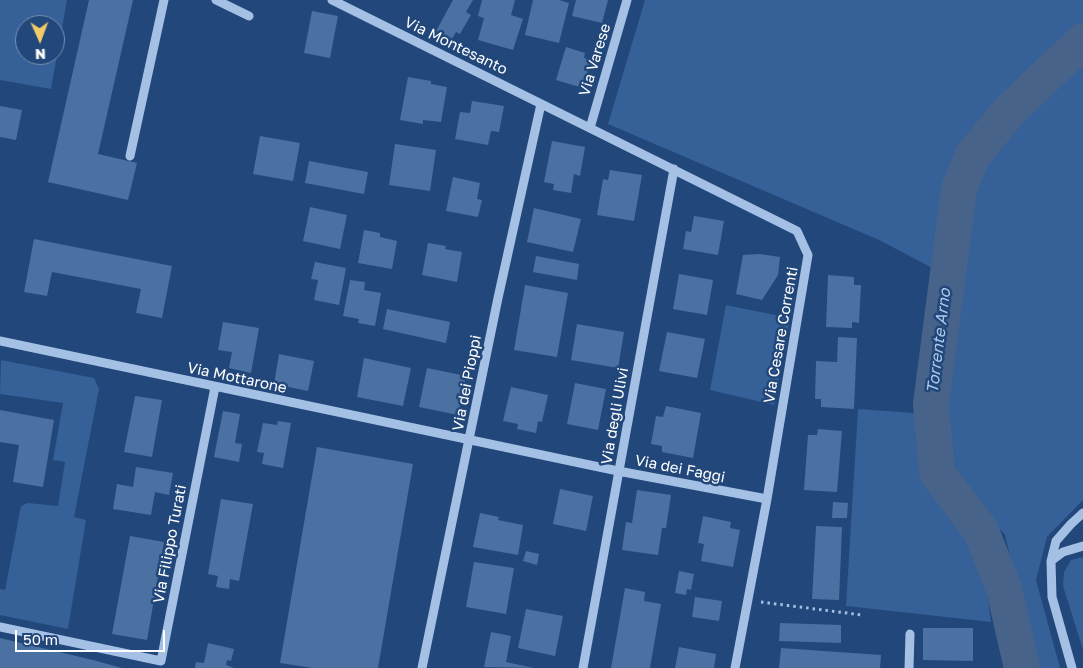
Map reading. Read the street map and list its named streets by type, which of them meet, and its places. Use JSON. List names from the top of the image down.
{
  "streets": {
    "street": [
      "Via Montesanto",
      "Via Varese",
      "Via Cesare Correnti",
      "Via Mottarone",
      "Via dei Pioppi",
      "Via degli Ulivi",
      "Via dei Faggi",
      "Via Filippo Turati"
    ]
  },
  "crossings": [
    ["Via Montesanto", "Via Cesare Correnti"],
    ["Via Montesanto", "Via dei Pioppi"],
    ["Via Varese", "Via Cesare Correnti"],
    ["Via Cesare Correnti", "Via dei Pioppi"],
    ["Via Cesare Correnti", "Via degli Ulivi"],
    ["Via Cesare Correnti", "Via dei Faggi"],
    ["Via Mottarone", "Via dei Pioppi"],
    ["Via Mottarone", "Via dei Faggi"],
    ["Via Mottarone", "Via Filippo Turati"],
    ["Via dei Pioppi", "Via dei Faggi"],
    ["Via degli Ulivi", "Via dei Faggi"]
  ],
  "water": ["Torrente Arno"],
  "scale_bar": "50 m",
  "north": "bottom"
}
